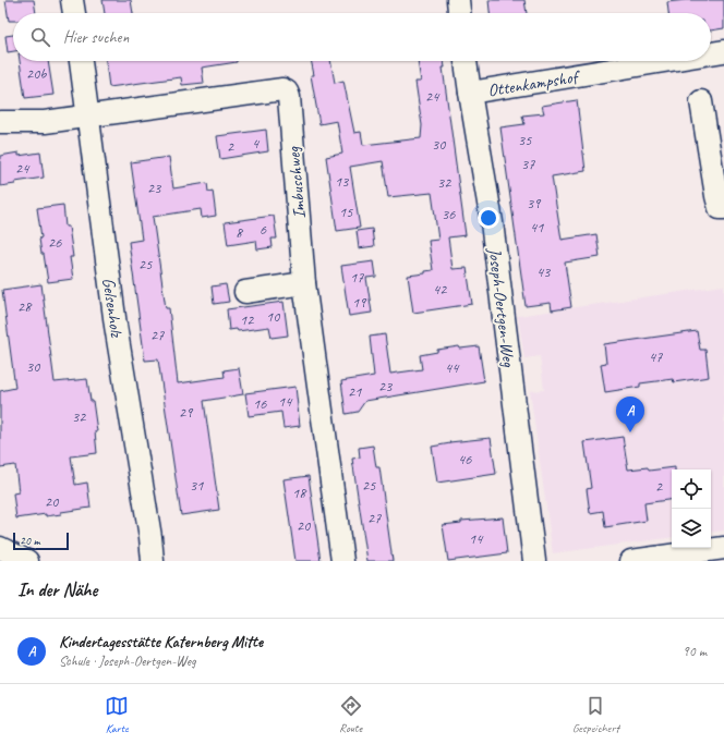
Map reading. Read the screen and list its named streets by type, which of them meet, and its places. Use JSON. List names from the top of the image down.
{
  "streets": {
    "street": [
      "Ottenkampshof",
      "Imbuschweg",
      "Gelsenholz",
      "Joseph-Oertgen-Weg"
    ]
  },
  "crossings": [
    ["Ottenkampshof", "Joseph-Oertgen-Weg"],
    ["Imbuschweg", "Gelsenholz"]
  ],
  "house_numbers": [
    "20b",
    "24",
    "35",
    "4",
    "30",
    "2",
    "37",
    "24",
    "13",
    "32",
    "23",
    "39",
    "15",
    "36",
    "41",
    "6",
    "8",
    "26",
    "25",
    "43",
    "17",
    "42",
    "19",
    "28",
    "10",
    "12",
    "27",
    "47",
    "30",
    "44",
    "23",
    "21",
    "14",
    "16",
    "29",
    "32",
    "46",
    "31",
    "25",
    "2",
    "18",
    "20",
    "27",
    "20",
    "14"
  ],
  "scale_bar": "20 m",
  "page": {
    "search": "Hier suchen",
    "pins": "A",
    "scale": "20 m",
    "heading": "In der Nähe",
    "list": [
      {
        "mark": "A",
        "name": "Kindertagesstätte Katernberg Mitte",
        "note": "Schule · Joseph-Oertgen-Weg",
        "value": "90 m"
      }
    ],
    "nav": ["Karte", "Route", "Gespeichert"]
  }
}
